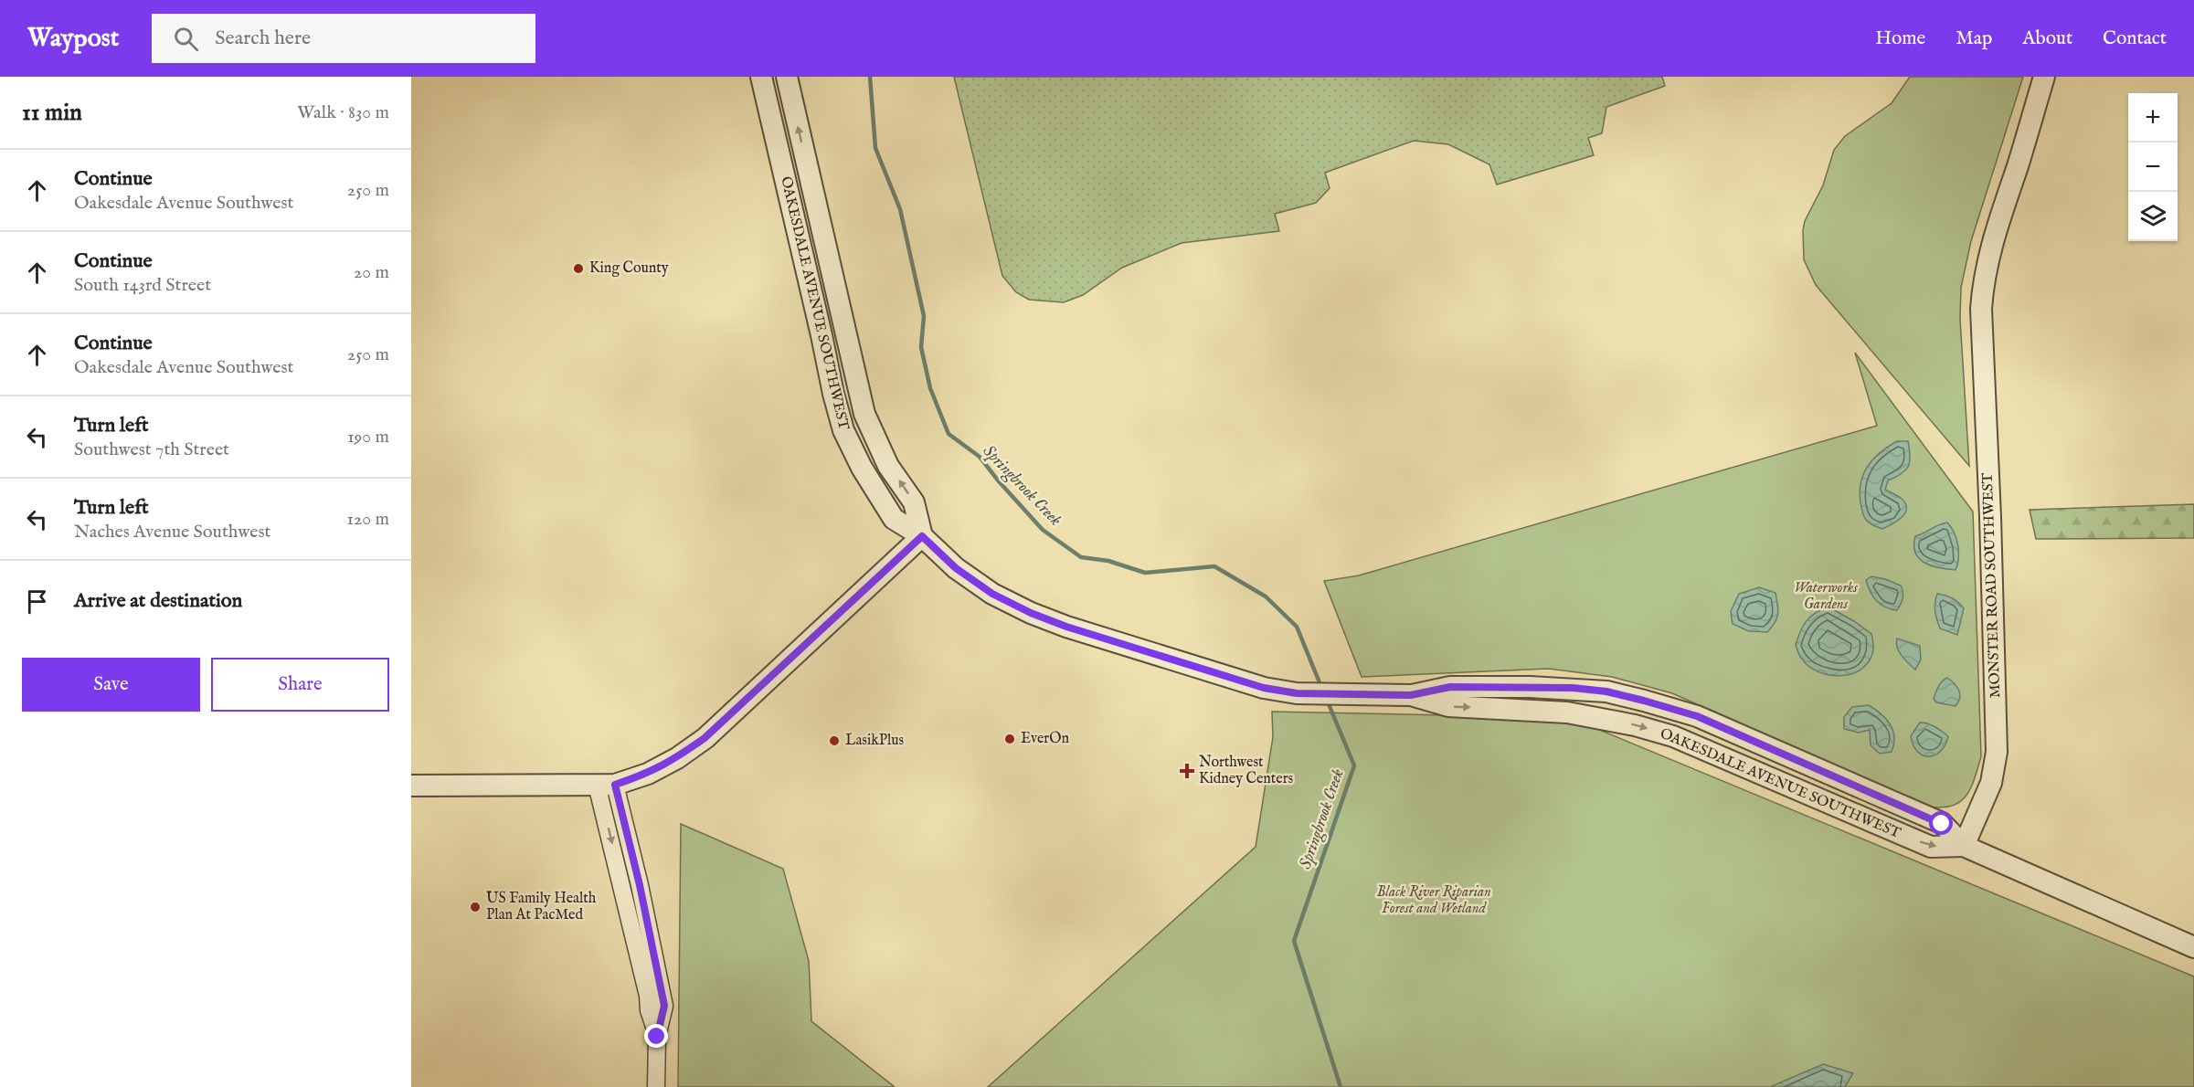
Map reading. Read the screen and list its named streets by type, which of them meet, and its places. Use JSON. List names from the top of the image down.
{
  "streets": {
    "street": ["OAKESDALE AVENUE SOUTHWEST", "MONSTER ROAD SOUTHWEST"]
  },
  "crossings": [
    ["OAKESDALE AVENUE SOUTHWEST", "MONSTER ROAD SOUTHWEST"]
  ],
  "water": ["Springbrook Creek"],
  "parks": ["Waterworks Gardens", "Black River Riparian Forest and Wetland"],
  "places": {
    "other": [
      "King County",
      "EverOn",
      "LasikPlus",
      "US Family Health Plan At PacMed"
    ],
    "health": ["Northwest Kidney Centers"]
  },
  "page": {
    "header": "Waypost",
    "search": "Search here",
    "nav": [
      "Home",
      "Map",
      "About",
      "Contact"
    ],
    "heading": ["11 min", "Walk · 830 m"],
    "map_buttons": ["+", "−"],
    "list": [
      ["Continue", "Oakesdale Avenue Southwest", "250 m"],
      ["Continue", "South 143rd Street", "20 m"],
      ["Continue", "Oakesdale Avenue Southwest", "250 m"],
      ["Turn left", "Southwest 7th Street", "190 m"],
      ["Turn left", "Naches Avenue Southwest", "120 m"],
      "Arrive at destination"
    ],
    "buttons": ["Save", "Share"]
  }
}
